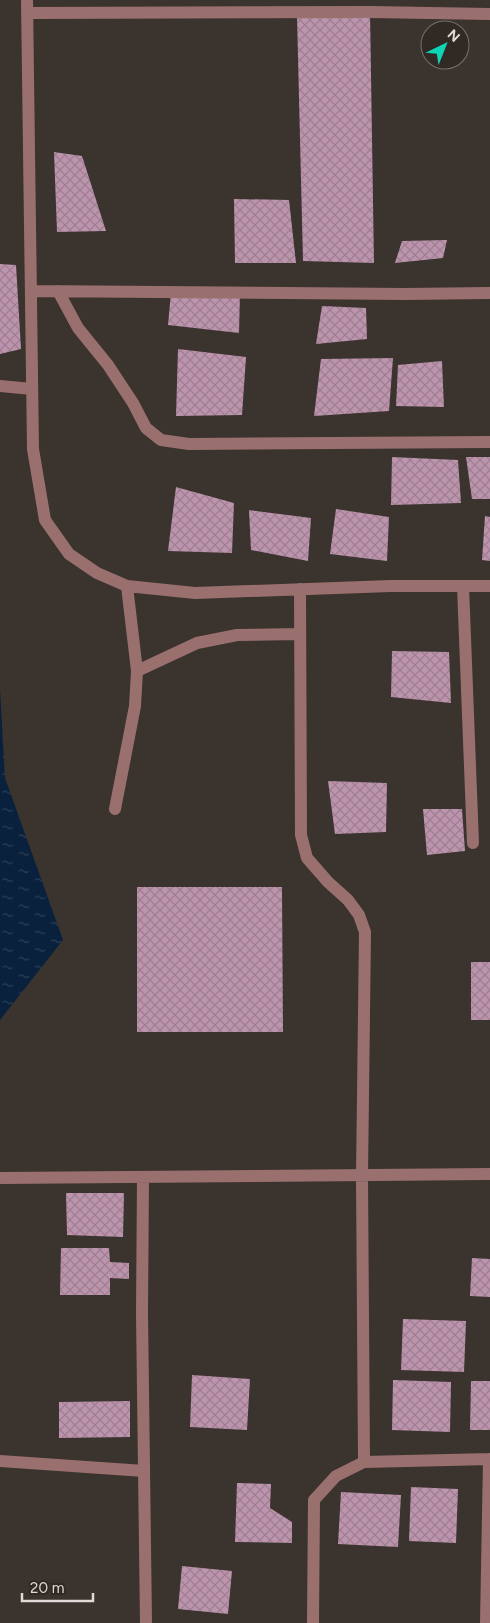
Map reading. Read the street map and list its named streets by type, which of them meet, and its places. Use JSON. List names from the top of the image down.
{
  "scale_bar": "20 m",
  "north": "top right"
}
